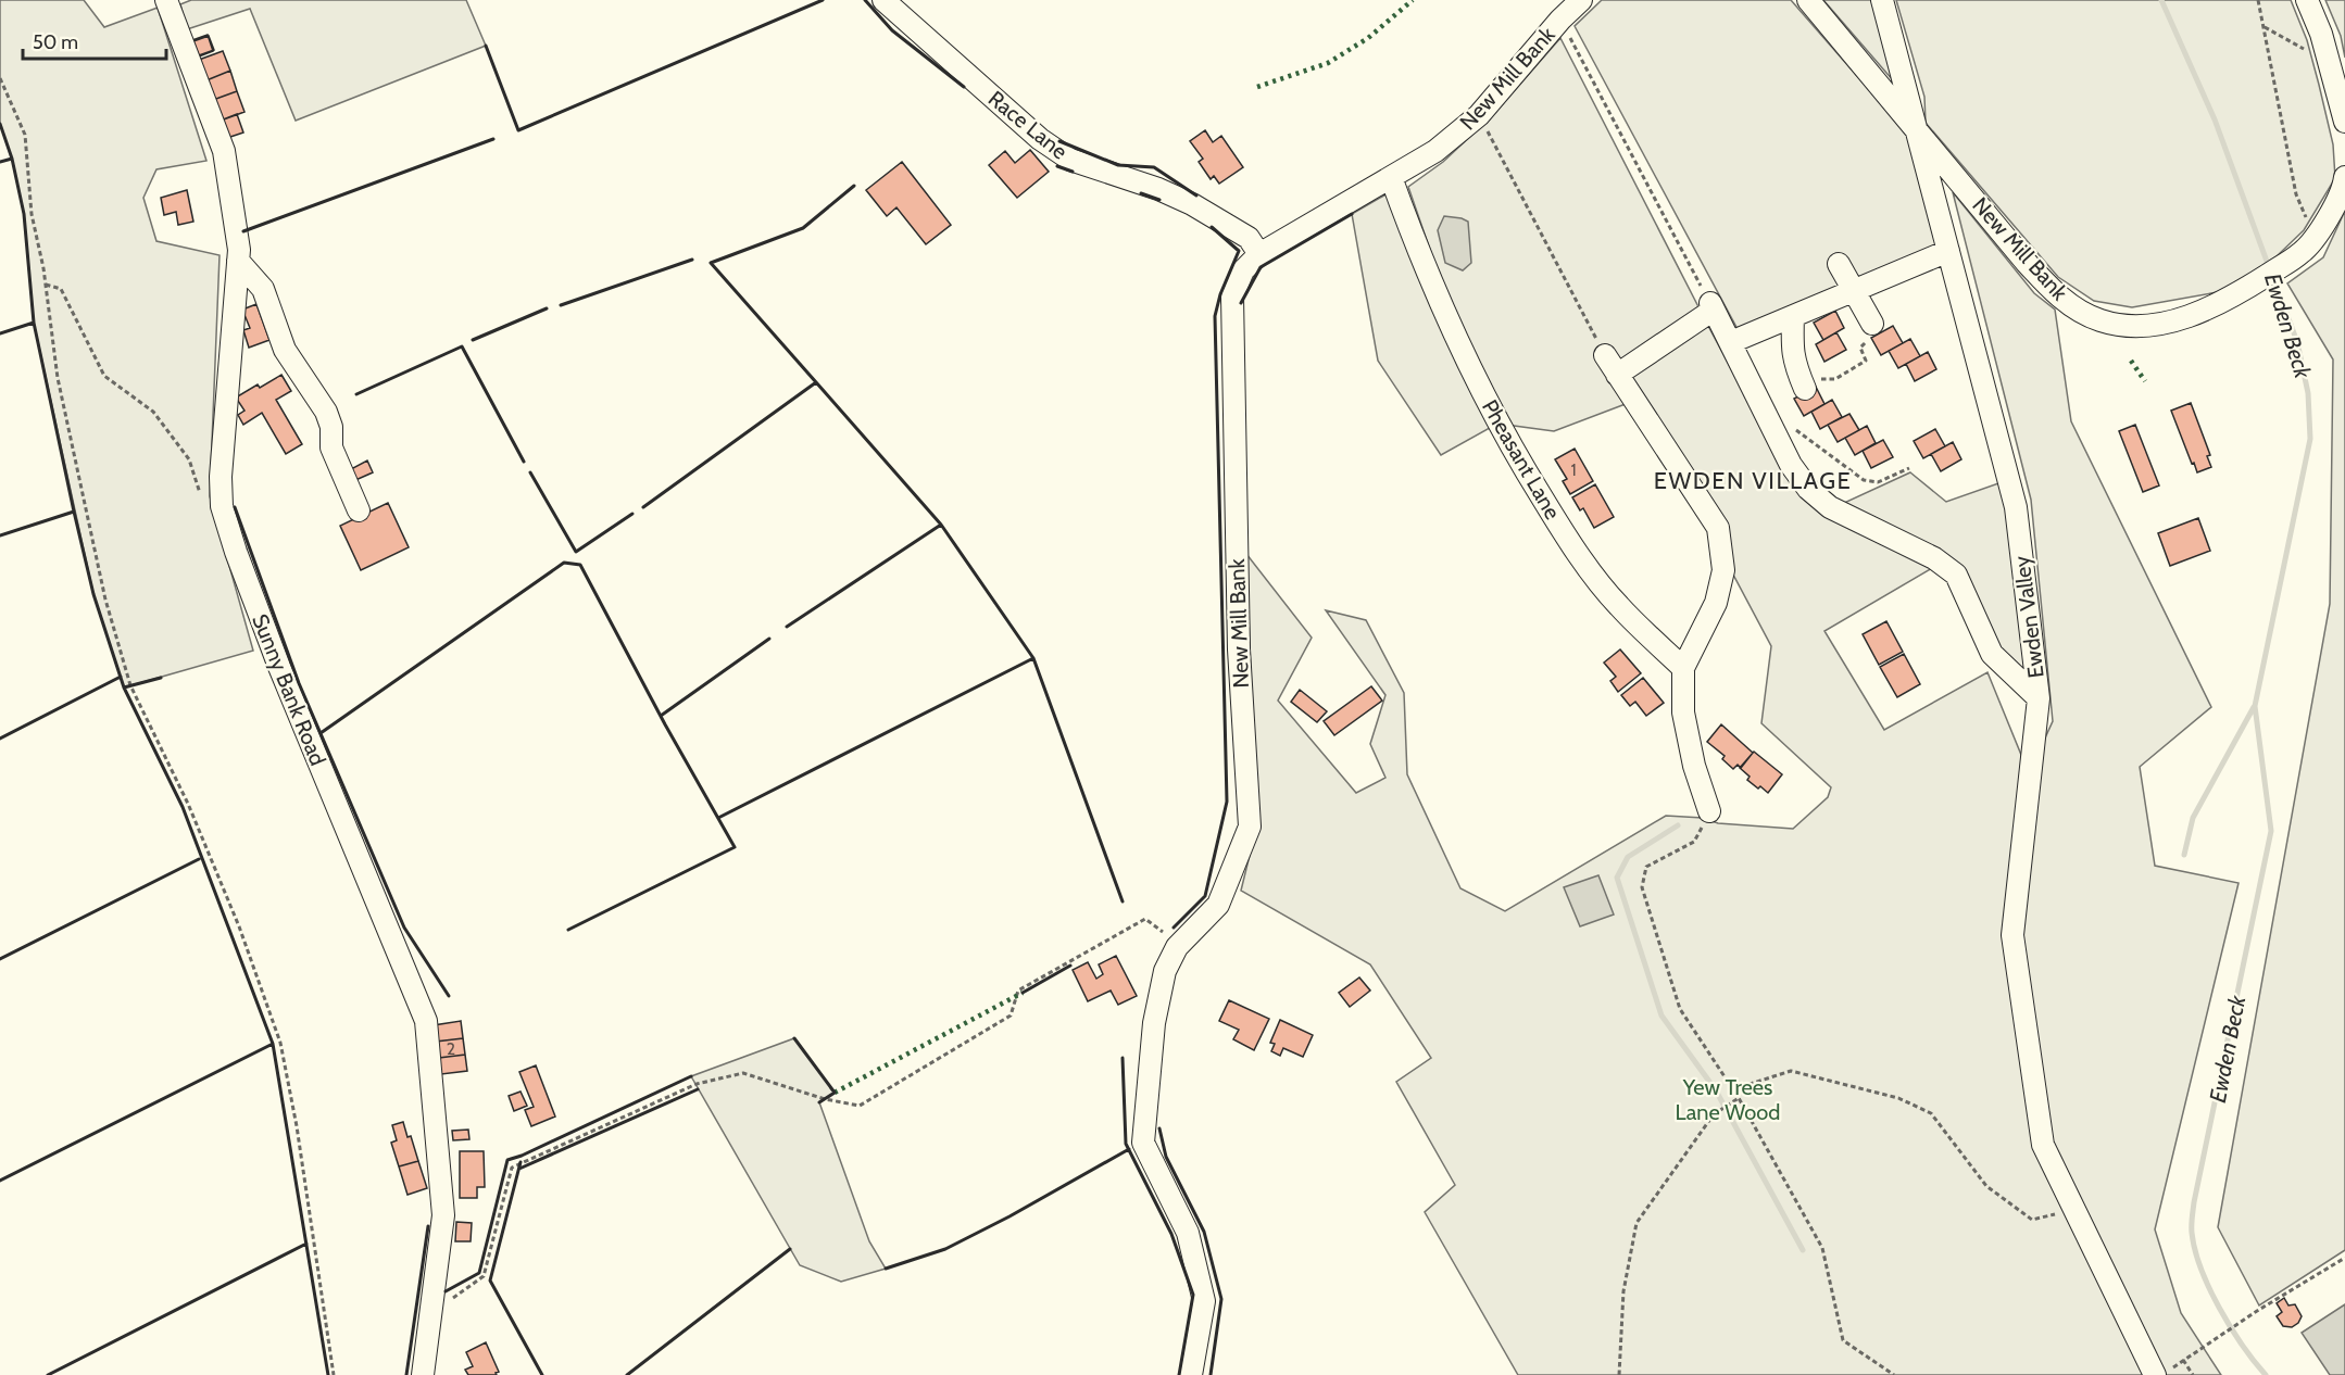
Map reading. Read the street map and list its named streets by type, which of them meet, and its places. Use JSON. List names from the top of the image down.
{
  "streets": {
    "street": [
      "New Mill Bank",
      "Race Lane",
      "Pheasant Lane",
      "Ewden Valley",
      "Sunny Bank Road"
    ]
  },
  "crossings": [
    ["New Mill Bank", "Race Lane"],
    ["New Mill Bank", "Pheasant Lane"],
    ["New Mill Bank", "Ewden Valley"]
  ],
  "districts": ["EWDEN VILLAGE"],
  "water": ["Ewden Beck"],
  "parks": ["Yew Trees Lane Wood"],
  "house_numbers": ["1", "2"],
  "scale_bar": "50 m"
}
